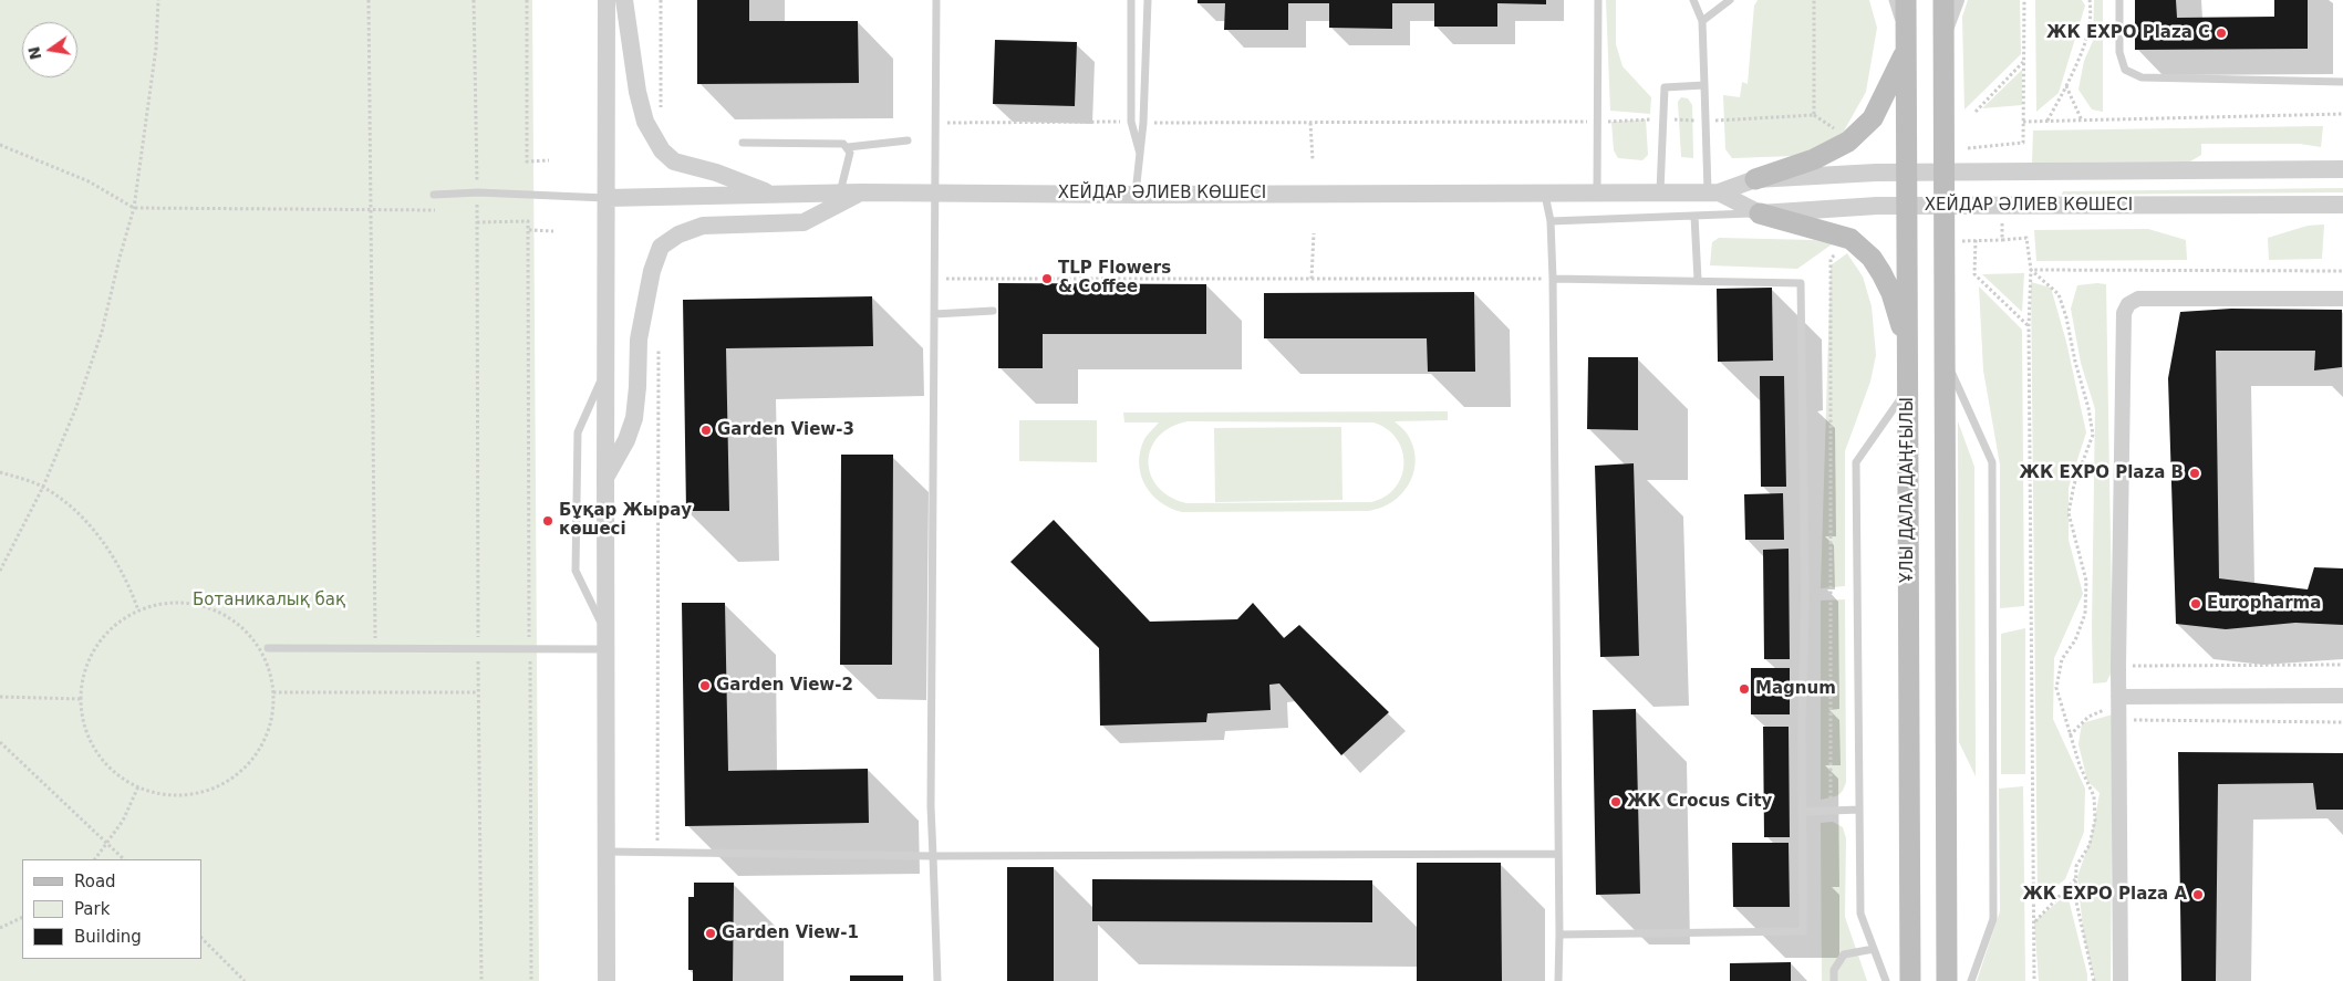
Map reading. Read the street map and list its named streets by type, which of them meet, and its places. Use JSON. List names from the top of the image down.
{
  "streets": {
    "main road": ["ҰЛЫ ДАЛА ДАҢҒЫЛЫ"],
    "street": ["ХЕЙДАР ӘЛИЕВ КӨШЕСІ"]
  },
  "crossings": [
    ["ХЕЙДАР ӘЛИЕВ КӨШЕСІ", "ҰЛЫ ДАЛА ДАҢҒЫЛЫ"]
  ],
  "parks": ["Ботаникалық бақ"],
  "places": [
    "ЖК EXPO Plaza C",
    "TLP Flowers & Coffee",
    "Garden View-3",
    "ЖК EXPO Plaza B",
    "Бұқар Жырау көшесі",
    "Europharma",
    "Garden View-2",
    "Magnum",
    "ЖК Crocus City",
    "ЖК EXPO Plaza A",
    "Garden View-1"
  ],
  "legend": ["Road", "Park", "Building"],
  "north": "left"
}
